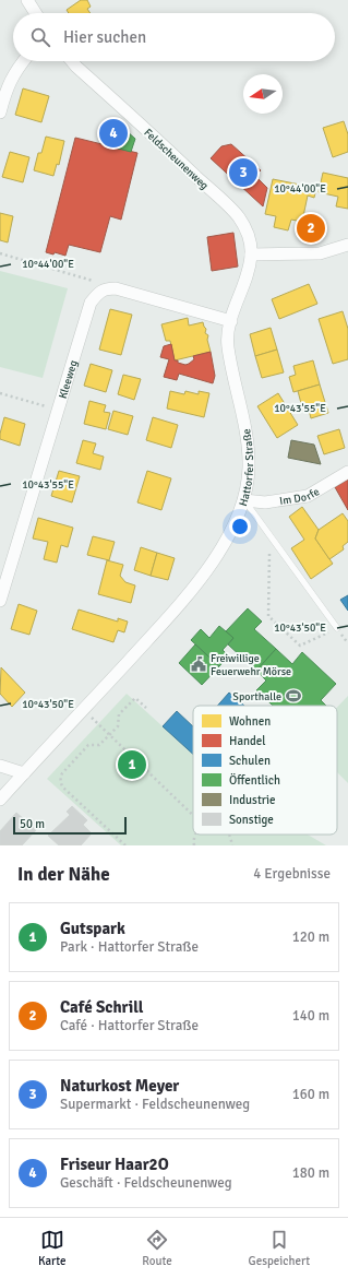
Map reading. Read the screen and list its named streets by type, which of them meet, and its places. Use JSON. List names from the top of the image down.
{
  "streets": {
    "street": [
      "Feldscheunenweg",
      "Kleeweg",
      "Hattorfer Straße",
      "Im Dorfe"
    ]
  },
  "crossings": [
    ["Feldscheunenweg", "Hattorfer Straße"],
    ["Hattorfer Straße", "Im Dorfe"]
  ],
  "places": {
    "public building": ["Freiwillige Feuerwehr Mörse"],
    "sports": ["Sporthalle"]
  },
  "legend": [
    "Wohnen",
    "Handel",
    "Schulen",
    "Öffentlich",
    "Industrie",
    "Sonstige"
  ],
  "scale_bar": "50 m",
  "north": "left",
  "page": {
    "search": "Hier suchen",
    "pins": [
      "4",
      "3",
      "2",
      "1"
    ],
    "scale": "50 m",
    "heading": ["In der Nähe", "4 Ergebnisse"],
    "list": [
      {
        "mark": "1",
        "name": "Gutspark",
        "note": "Park · Hattorfer Straße",
        "value": "120 m"
      },
      {
        "mark": "2",
        "name": "Café Schrill",
        "note": "Café · Hattorfer Straße",
        "value": "140 m"
      },
      {
        "mark": "3",
        "name": "Naturkost Meyer",
        "note": "Supermarkt · Feldscheunenweg",
        "value": "160 m"
      },
      {
        "mark": "4",
        "name": "Friseur Haar2O",
        "note": "Geschäft · Feldscheunenweg",
        "value": "180 m"
      }
    ],
    "nav": ["Karte", "Route", "Gespeichert"]
  },
  "coordinates": ["10°44'00\"E", "10°43'55\"E", "10°43'50\"E"]
}
